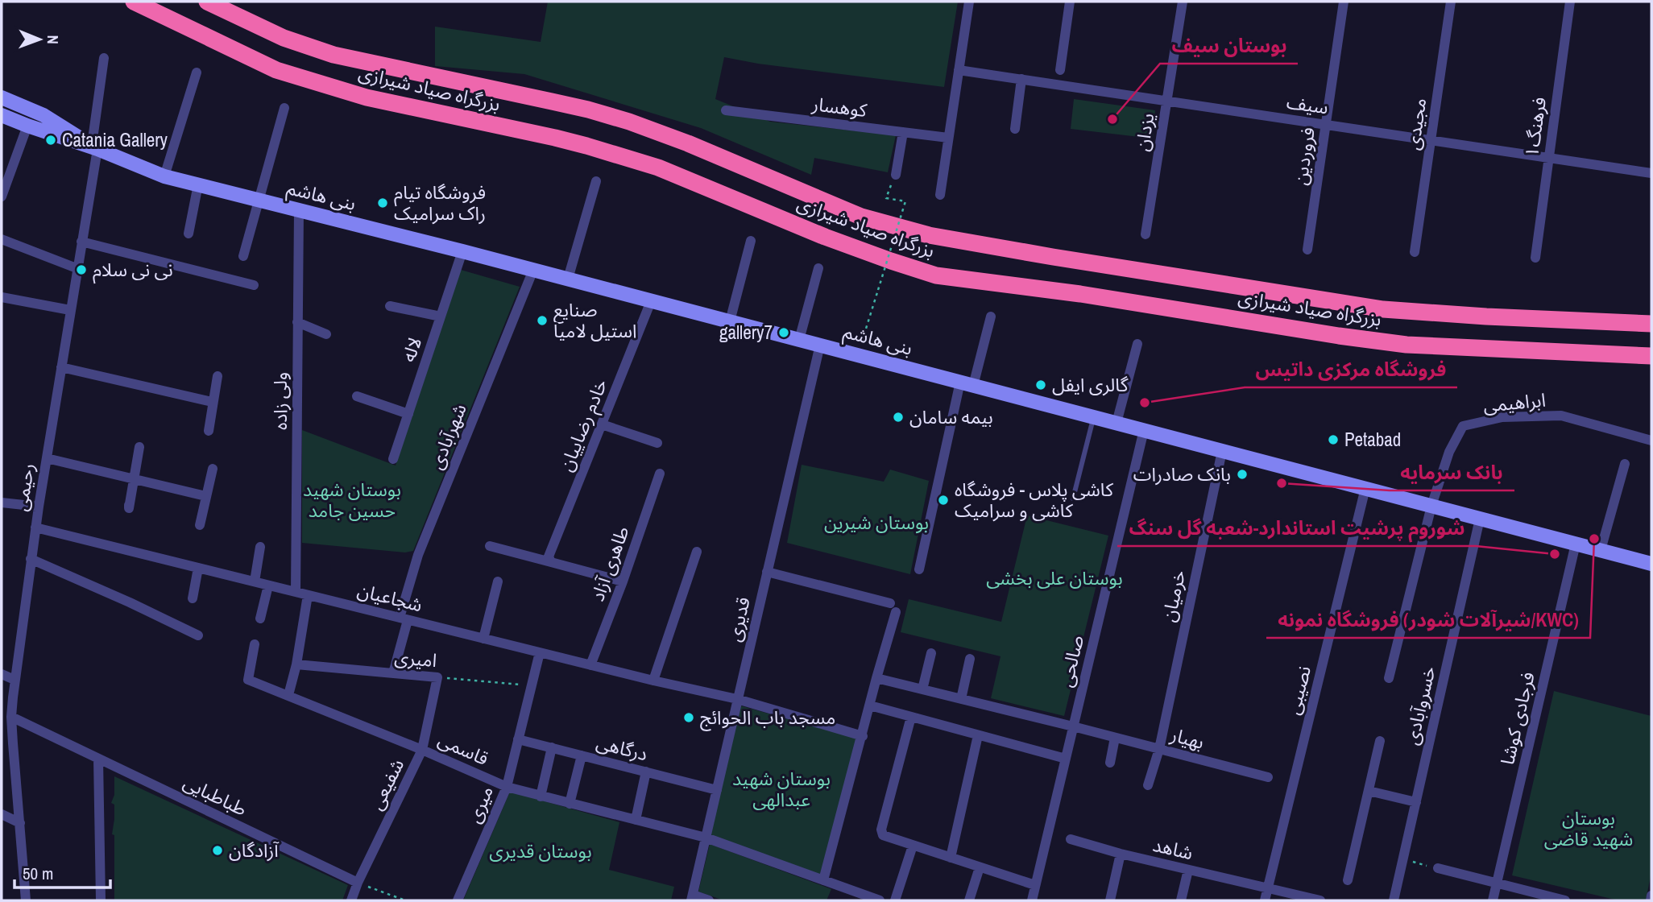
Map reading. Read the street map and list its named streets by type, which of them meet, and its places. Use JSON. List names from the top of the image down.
{
  "streets": {
    "highway": ["بزرگراه صیاد شیرازی"],
    "main road": ["بنی هاشم"],
    "street": [
      "سیف",
      "کوهسار",
      "مجیدی",
      "فرهنگ۱",
      "یزدان",
      "فروردین",
      "لاله",
      "ولی زاده",
      "ابراهیمی",
      "خادم رضاییان",
      "شهرآبادی",
      "رحیمی",
      "طاهری آزاد",
      "خرمیان",
      "شجاعیان",
      "قدیری",
      "امیری",
      "صالحی",
      "نصیبی",
      "خسروآبادی",
      "فرجادی کوشا",
      "بهیار",
      "درگاهی",
      "قاسمی",
      "شفیعی",
      "طباطبایی",
      "میری",
      "شاهد"
    ]
  },
  "crossings": [
    ["سیف", "مجیدی"],
    ["سیف", "فرهنگ۱"],
    ["سیف", "یزدان"],
    ["سیف", "فروردین"],
    ["بنی هاشم", "لاله"],
    ["بنی هاشم", "ولی زاده"],
    ["بنی هاشم", "ابراهیمی"],
    ["بنی هاشم", "خادم رضاییان"],
    ["بنی هاشم", "شهرآبادی"],
    ["بنی هاشم", "رحیمی"],
    ["بنی هاشم", "خرمیان"],
    ["بنی هاشم", "قدیری"],
    ["بنی هاشم", "صالحی"],
    ["بنی هاشم", "نصیبی"],
    ["بنی هاشم", "خسروآبادی"],
    ["بنی هاشم", "فرجادی کوشا"],
    ["ولی زاده", "شجاعیان"],
    ["شهرآبادی", "شجاعیان"],
    ["شهرآبادی", "امیری"],
    ["رحیمی", "شجاعیان"],
    ["رحیمی", "طباطبایی"],
    ["طاهری آزاد", "شجاعیان"],
    ["خرمیان", "بهیار"],
    ["شجاعیان", "قدیری"],
    ["شجاعیان", "میری"],
    ["قدیری", "درگاهی"],
    ["قدیری", "قاسمی"],
    ["امیری", "شفیعی"],
    ["امیری", "میری"],
    ["صالحی", "بهیار"],
    ["نصیبی", "شاهد"],
    ["درگاهی", "میری"],
    ["قاسمی", "شفیعی"],
    ["قاسمی", "میری"],
    ["شفیعی", "طباطبایی"]
  ],
  "parks": [
    "بوستان شهید حسین جامد",
    "بوستان شیرین",
    "بوستان علی بخشی",
    "بوستان شهید عبدالهی",
    "بوستان شهید قاضی",
    "بوستان قدیری"
  ],
  "places": [
    "بوستان سیف",
    "Catania Gallery",
    "فروشگاه تیام راک سرامیک",
    "نی نی سلام",
    "صنایع استیل لامیا",
    "gallery7",
    "گالری ایفل",
    "فروشگاه مرکزی داتیس",
    "بیمه سامان",
    "Petabad",
    "بانک صادرات",
    "بانک سرمایه",
    "کاشی پلاس - فروشگاه کاشی و سرامیک",
    "فروشگاه نمونه (شیرآلات شودر/KWC)",
    "شوروم پرشیت استاندارد-شعبه گل سنگ",
    "مسجد باب الحوائج",
    "آزادگان"
  ],
  "scale_bar": "50 m",
  "north": "right"
}
